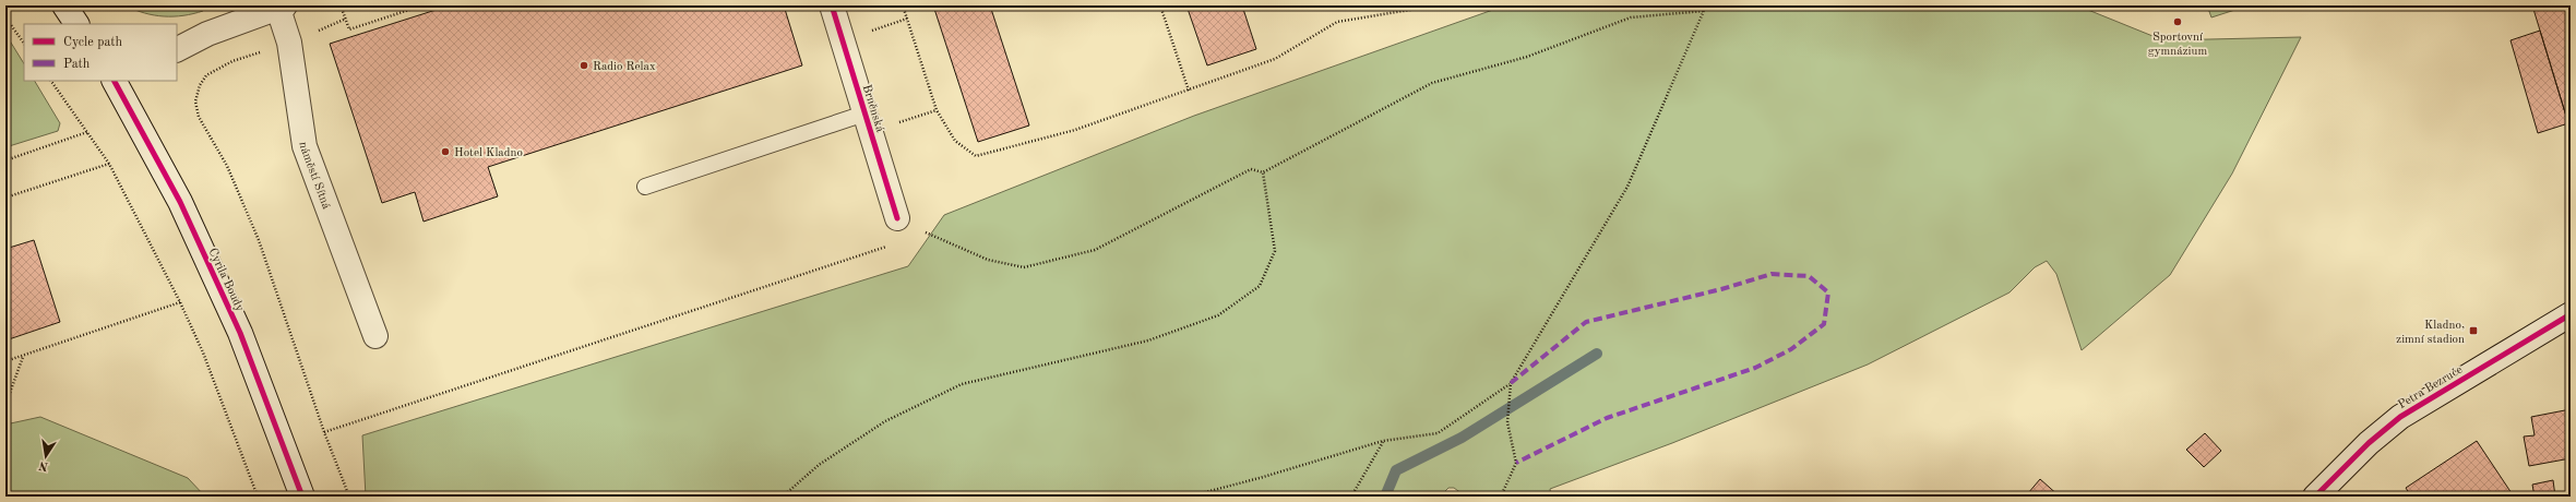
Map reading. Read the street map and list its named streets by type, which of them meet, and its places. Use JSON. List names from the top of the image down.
{
  "streets": {
    "street": [
      "Brněnská",
      "náměstí Sítná",
      "Cyrila Boudy",
      "Petra Bezruče"
    ]
  },
  "places": {
    "other": ["Sportovní gymnázium", "Radio Relax", "Hotel Kladno"],
    "transit": ["Kladno, zimní stadion"]
  },
  "legend": ["Cycle path", "Path"],
  "north": "bottom"
}
